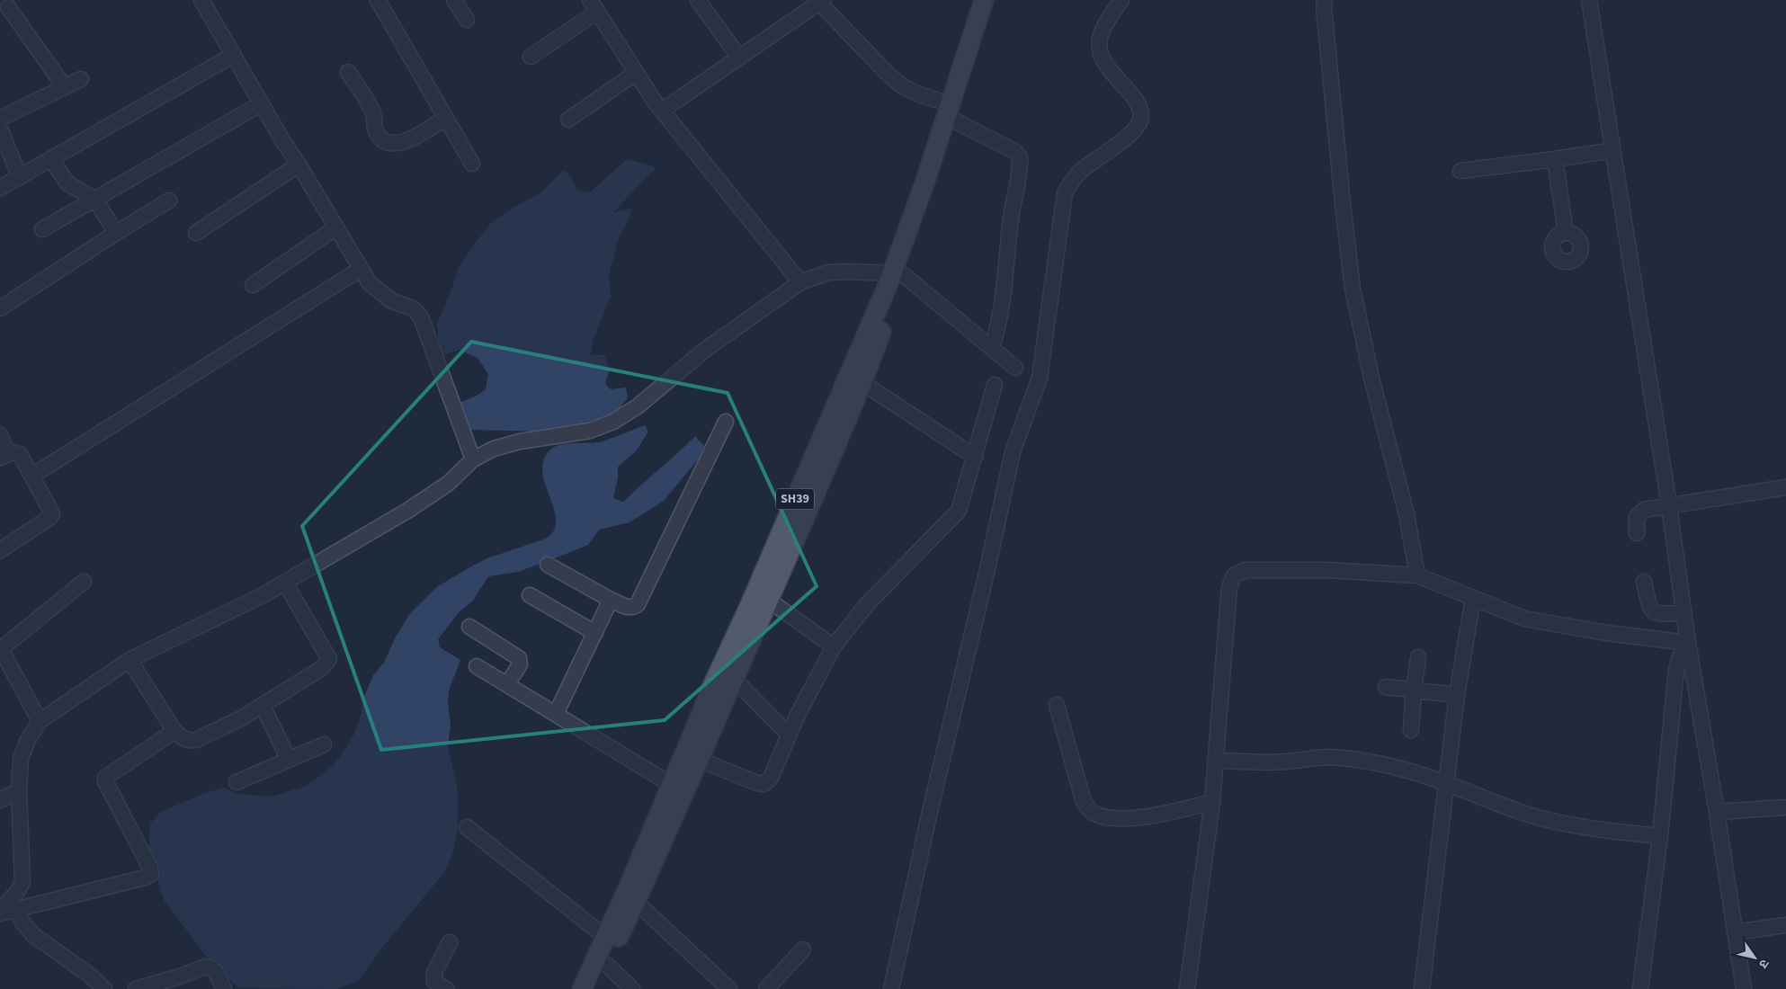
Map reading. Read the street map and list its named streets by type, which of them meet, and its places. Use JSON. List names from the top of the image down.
{
  "streets": {
    "main road": ["SH39"]
  },
  "north": "bottom right"
}
